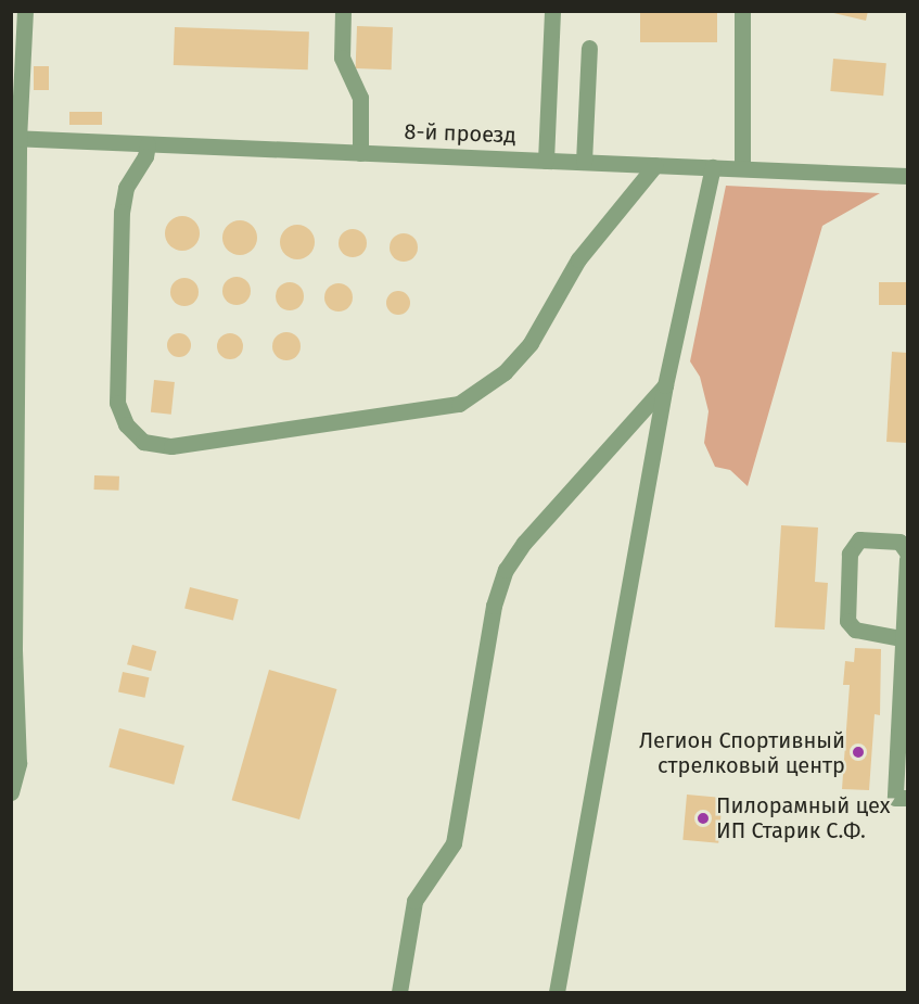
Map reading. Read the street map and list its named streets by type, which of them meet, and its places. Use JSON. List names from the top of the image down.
{
  "streets": {
    "street": ["8-й проезд"]
  },
  "places": ["Легион Спортивный стрелковый центр", "Пилорамный цех ИП Старик С.Ф."]
}
